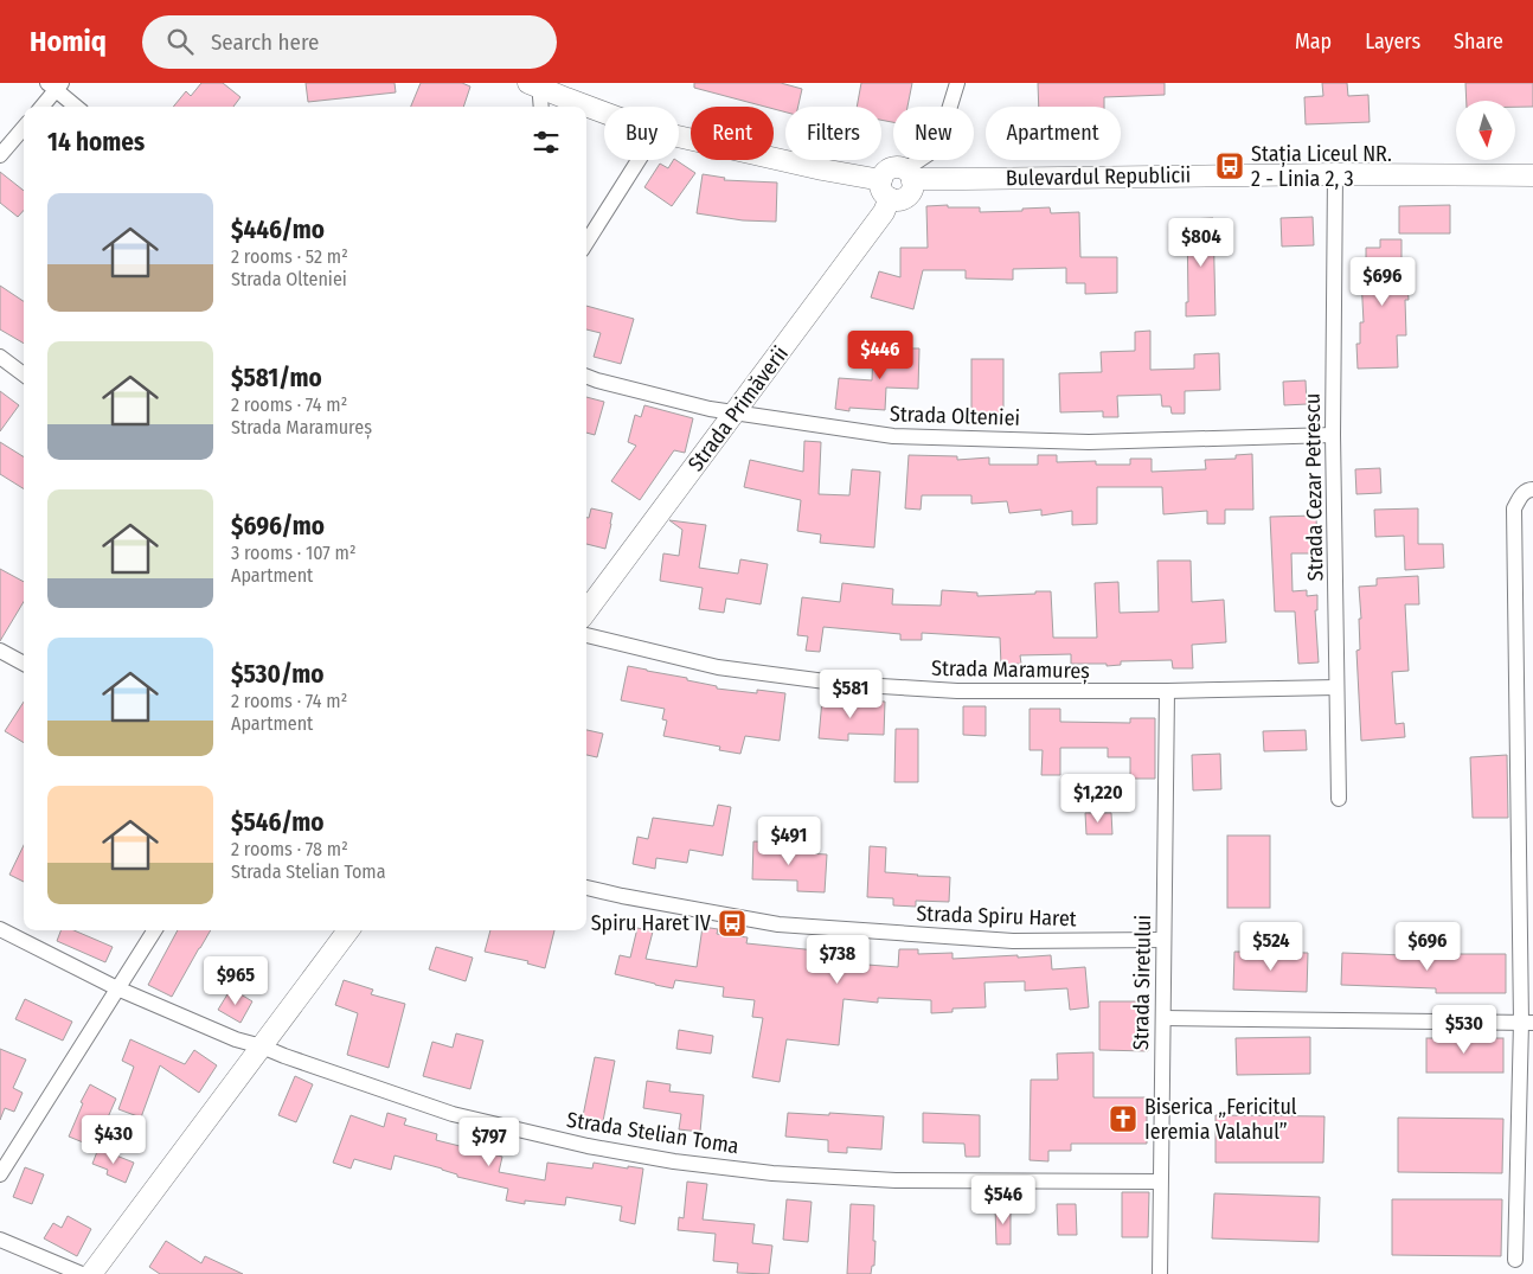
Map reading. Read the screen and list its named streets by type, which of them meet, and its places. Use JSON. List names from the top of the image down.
{
  "streets": {
    "main road": ["Bulevardul Republicii", "Strada Primăverii"],
    "street": [
      "Strada Olteniei",
      "Strada Cezar Petrescu",
      "Strada Maramureș",
      "Strada Spiru Haret",
      "Strada Siretului",
      "Strada Stelian Toma"
    ]
  },
  "crossings": [
    ["Bulevardul Republicii", "Strada Primăverii"],
    ["Bulevardul Republicii", "Strada Cezar Petrescu"],
    ["Strada Primăverii", "Strada Olteniei"],
    ["Strada Olteniei", "Strada Cezar Petrescu"],
    ["Strada Cezar Petrescu", "Strada Maramureș"],
    ["Strada Maramureș", "Strada Siretului"],
    ["Strada Spiru Haret", "Strada Siretului"],
    ["Strada Siretului", "Strada Stelian Toma"]
  ],
  "places": {
    "bus stop": ["Stația Liceul NR. 2 - Linia 2, 3", "Spiru Haret IV"],
    "church": ["Biserica „Fericitul Ieremia Valahul”"]
  },
  "north": "bottom",
  "page": {
    "header": "Homiq",
    "search": "Search here",
    "nav": ["Map", "Layers", "Share"],
    "chip": [
      "Buy",
      "Rent",
      "Filters",
      "New",
      "Apartment"
    ],
    "heading": "14 homes",
    "list": [
      {
        "name": "$446/mo",
        "note": "2 rooms · 52 m² · Strada Olteniei"
      },
      {
        "name": "$581/mo",
        "note": "2 rooms · 74 m² · Strada Maramureș"
      },
      {
        "name": "$696/mo",
        "note": "3 rooms · 107 m² · Apartment"
      },
      {
        "name": "$530/mo",
        "note": "2 rooms · 74 m² · Apartment"
      },
      {
        "name": "$546/mo",
        "note": "2 rooms · 78 m² · Strada Stelian Toma"
      }
    ],
    "price": [
      "$804",
      "$696",
      "$446",
      "$581",
      "$1,220",
      "$491",
      "$524",
      "$696",
      "$738",
      "$965",
      "$530",
      "$430",
      "$797",
      "$546"
    ]
  }
}
